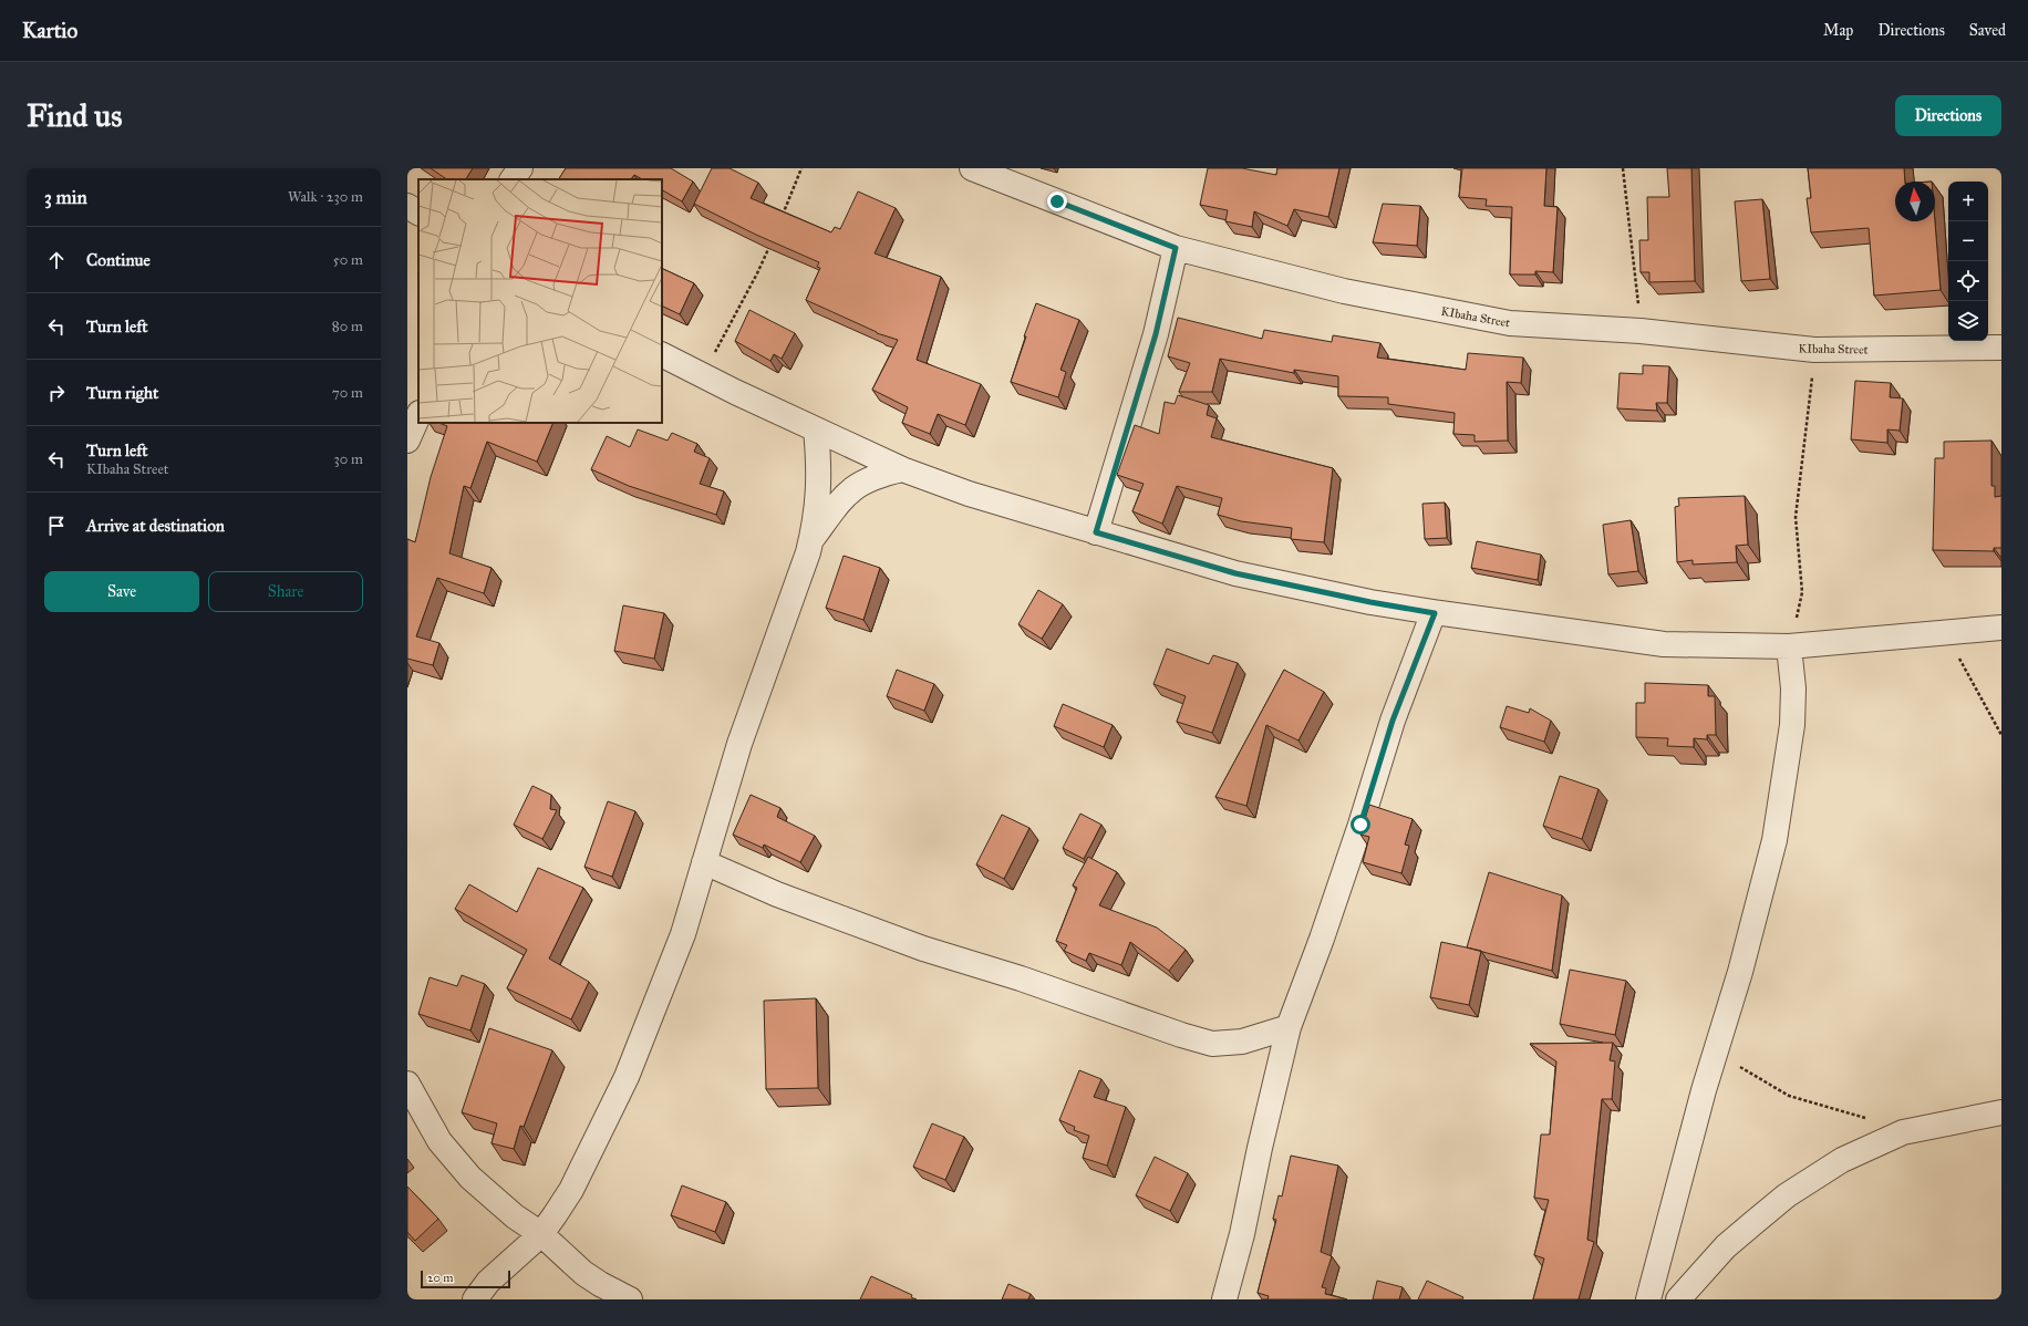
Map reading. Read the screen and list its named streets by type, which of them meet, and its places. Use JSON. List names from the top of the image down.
{
  "streets": {
    "street": ["KIbaha Street"]
  },
  "scale_bar": "20 m",
  "north": "top",
  "page": {
    "header": "Kartio",
    "nav": ["Map", "Directions", "Saved"],
    "buttons": [
      "Directions",
      ["Save", "Share"]
    ],
    "title": "Find us",
    "heading": ["3 min", "Walk · 230 m"],
    "map_buttons": ["+", "−"],
    "list": [
      ["Continue", "50 m"],
      ["Turn left", "80 m"],
      ["Turn right", "70 m"],
      ["Turn left", "KIbaha Street", "30 m"],
      "Arrive at destination"
    ],
    "scale": "20 m"
  }
}
